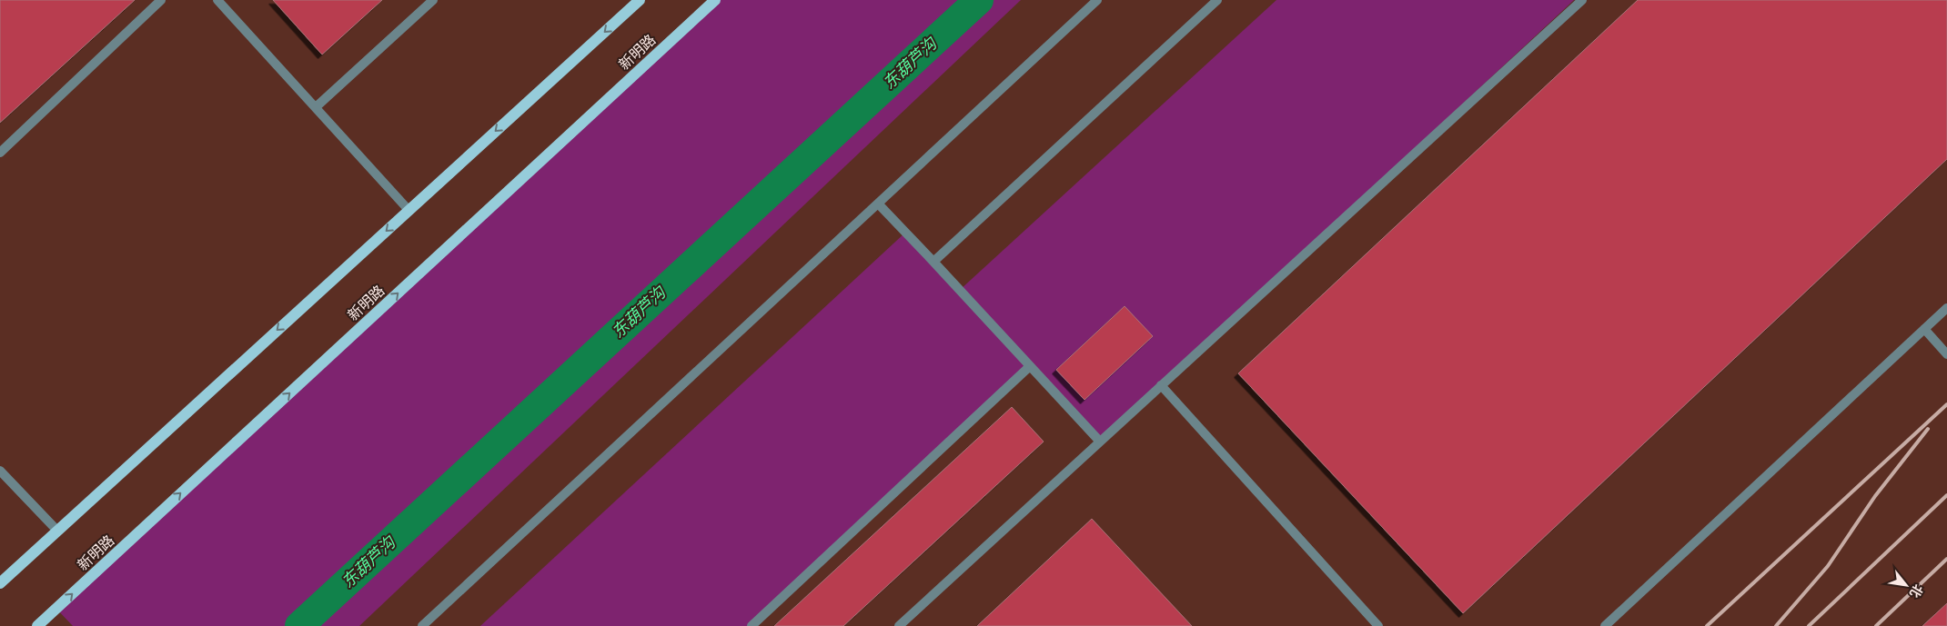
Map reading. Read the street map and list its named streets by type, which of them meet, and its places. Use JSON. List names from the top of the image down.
{
  "streets": {
    "main road": ["新明路"]
  },
  "water": ["东葫芦沟"],
  "north": "bottom right"
}
